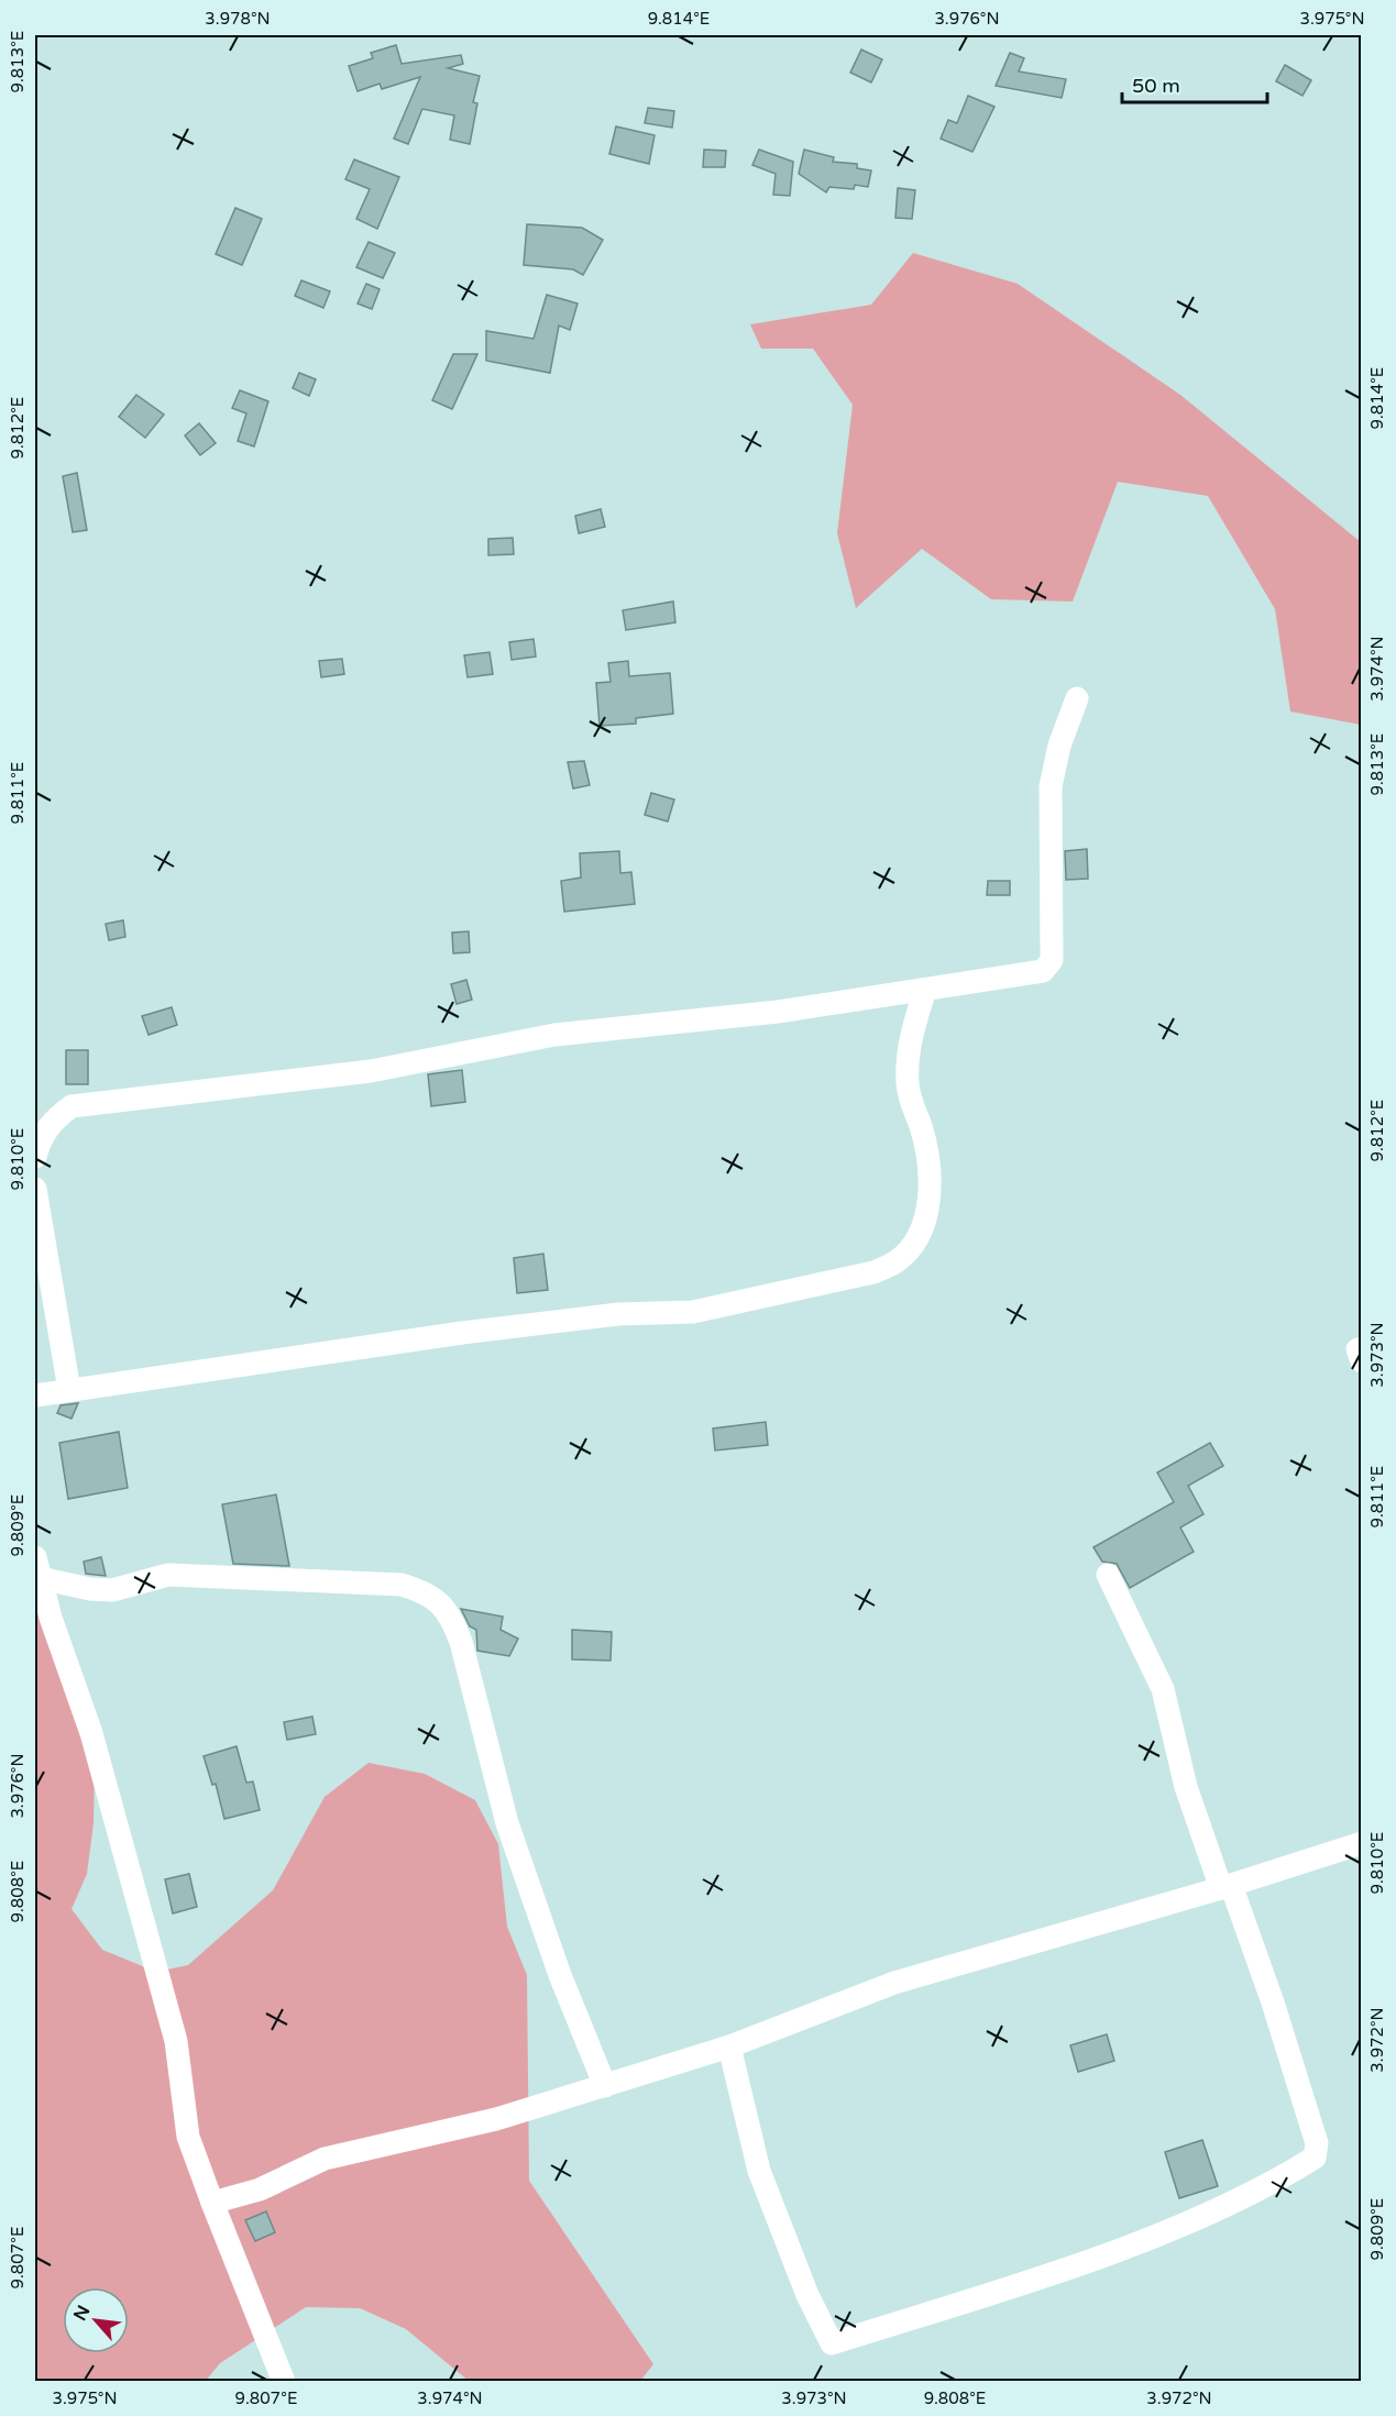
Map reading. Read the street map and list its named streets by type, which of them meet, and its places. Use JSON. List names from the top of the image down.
{
  "scale_bar": "50 m",
  "north": "top left",
  "coordinates": [
    "3.978°N",
    "9.814°E",
    "3.976°N",
    "3.975°N",
    "9.813°E",
    "9.812°E",
    "3.974°N",
    "9.811°E",
    "9.810°E",
    "3.973°N",
    "9.809°E",
    "9.808°E",
    "3.972°N",
    "9.807°E"
  ]
}
